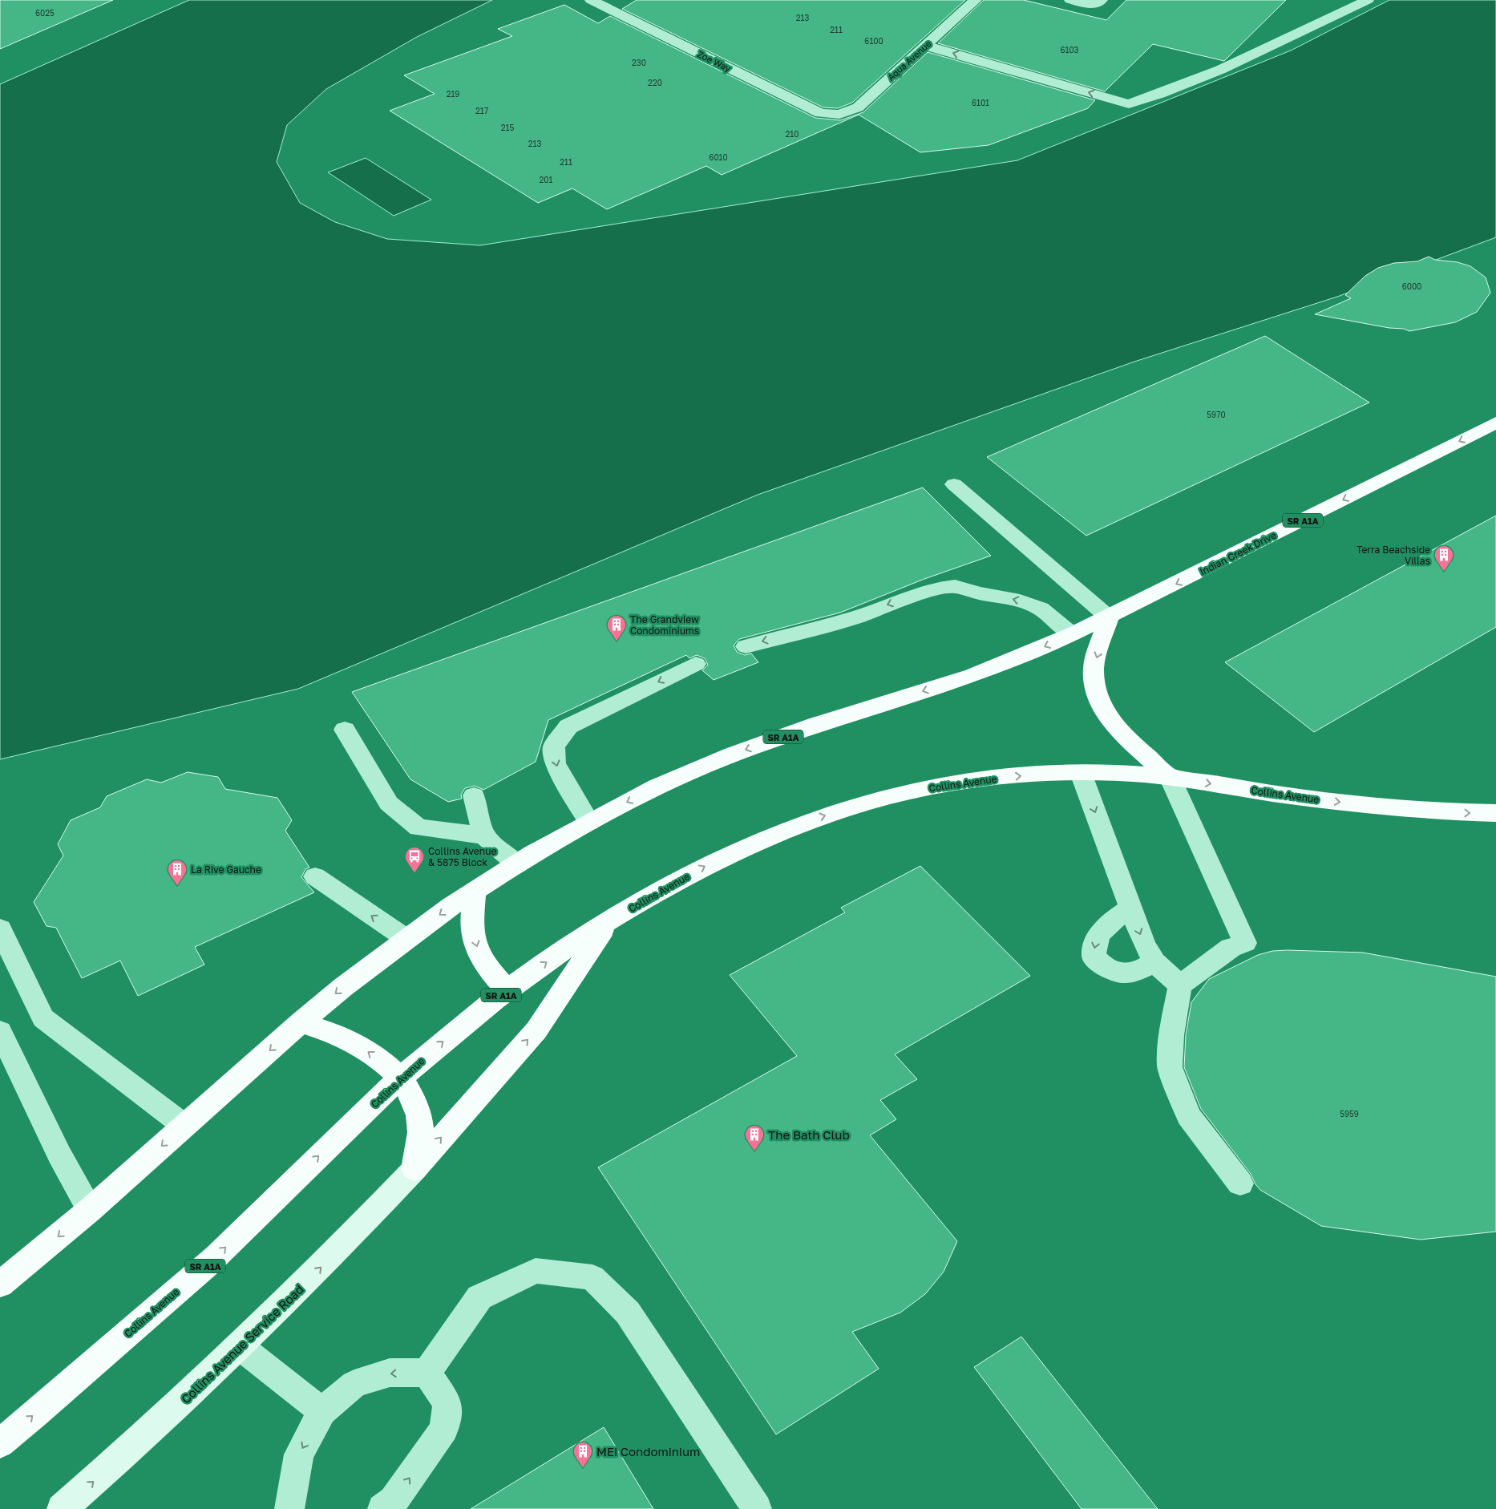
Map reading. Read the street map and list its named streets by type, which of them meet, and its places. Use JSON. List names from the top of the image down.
{
  "streets": {
    "main road": ["SR A1A", "Indian Creek Drive", "Collins Avenue"],
    "street": ["Aqua Avenue", "Zoe Way", "Collins Avenue Service Road"]
  },
  "crossings": [
    ["Aqua Avenue", "Zoe Way"],
    ["SR A1A", "Indian Creek Drive"]
  ],
  "one_way": ["Indian Creek Drive", "Collins Avenue Service Road"],
  "places": {
    "building": [
      "Terra Beachside Villas",
      "The Grandview Condominiums",
      "La Rive Gauche",
      "The Bath Club",
      "MEi Condominium"
    ],
    "bus stop": ["Collins Avenue & 5875 Block"]
  },
  "house_numbers": [
    "6025",
    "213",
    "211",
    "6100",
    "6103",
    "230",
    "220",
    "219",
    "6101",
    "217",
    "215",
    "210",
    "213",
    "6010",
    "211",
    "201",
    "6000",
    "5970",
    "5959"
  ]
}
